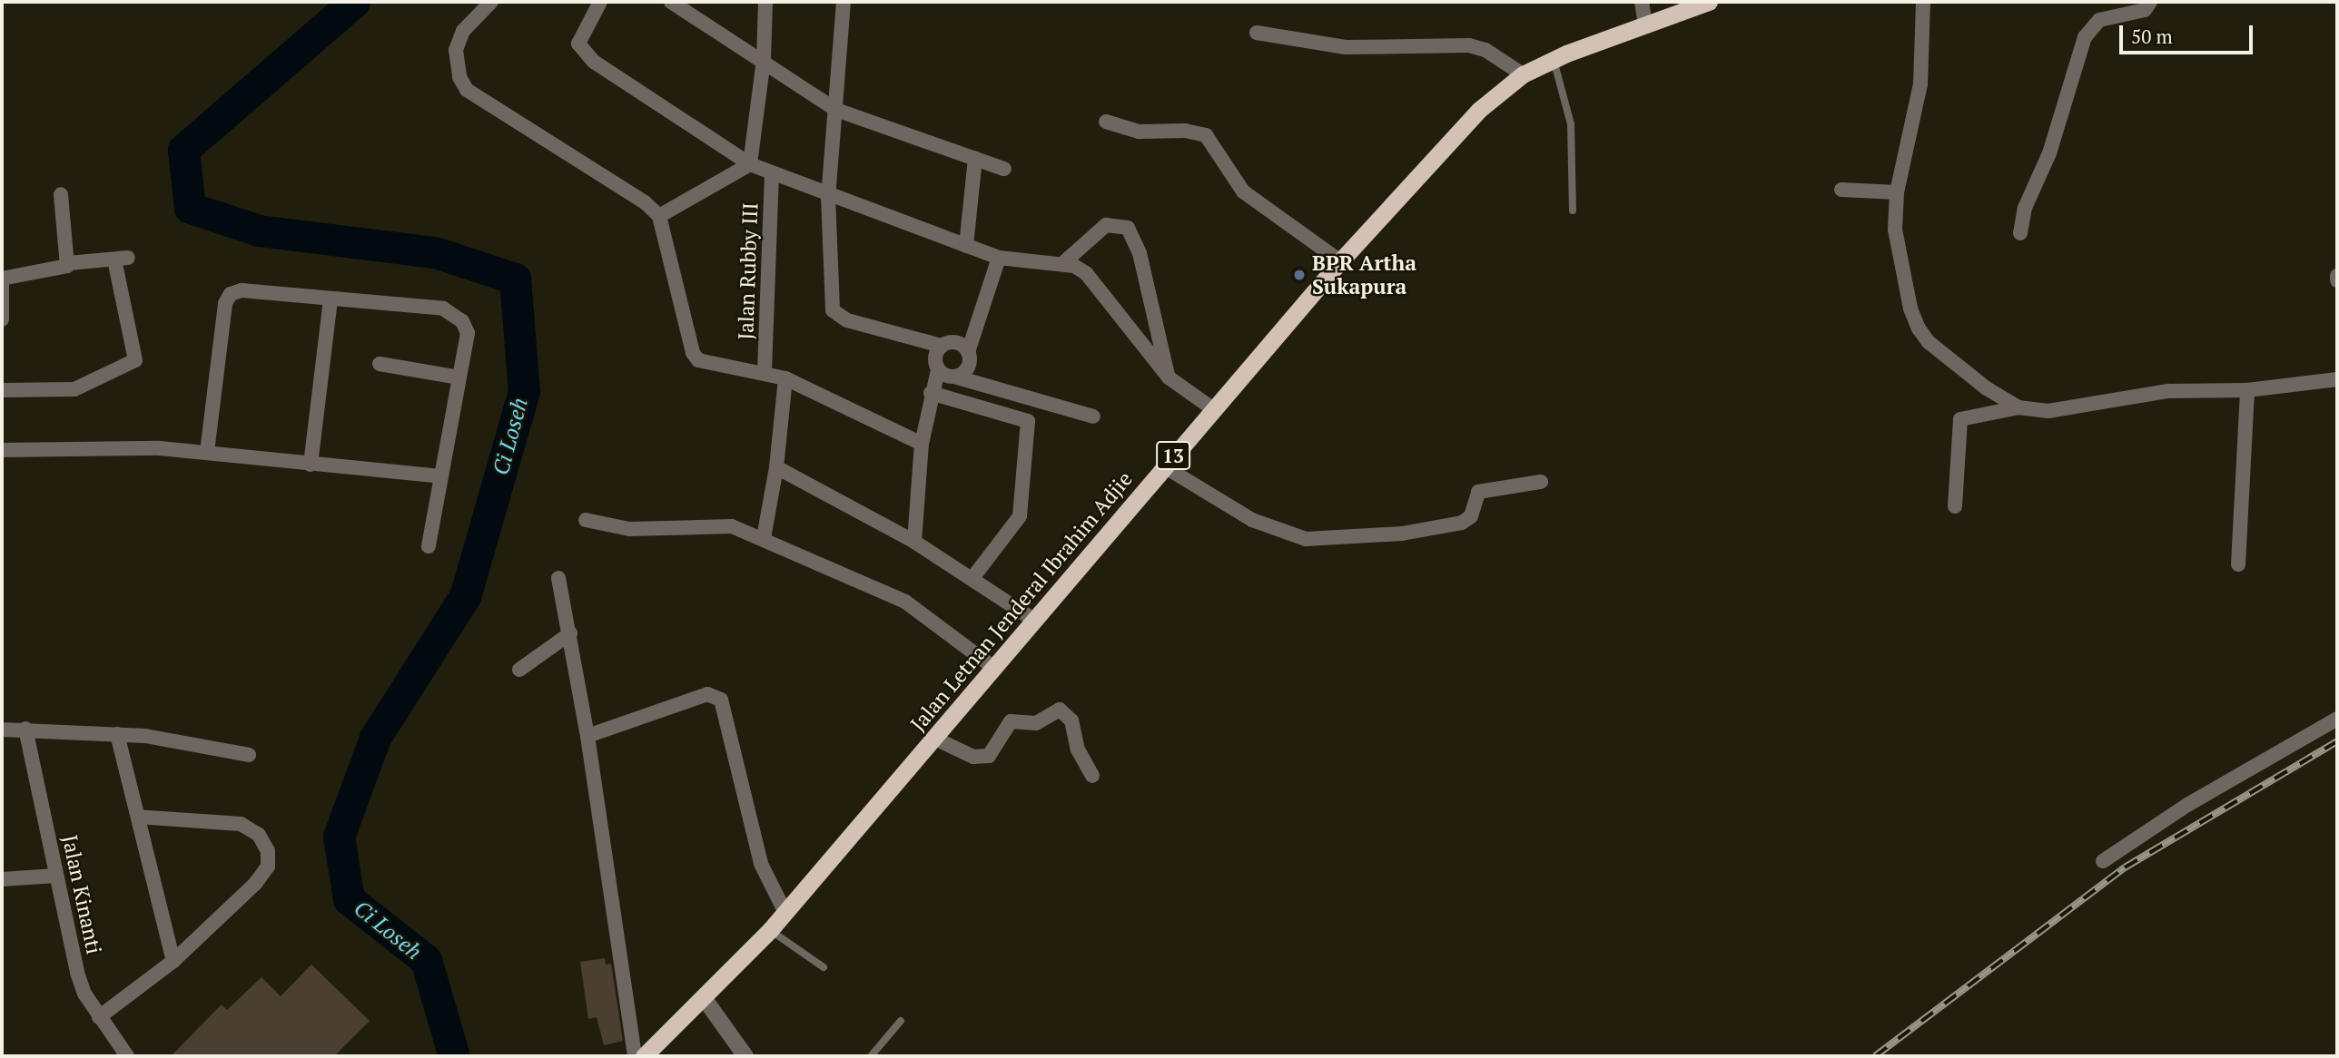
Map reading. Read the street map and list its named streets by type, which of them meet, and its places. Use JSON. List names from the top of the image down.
{
  "streets": {
    "highway": ["13", "Jalan Letnan Jenderal Ibrahim Adjie"],
    "street": ["Jalan Rubby III", "Jalan Kinanti"]
  },
  "crossings": [
    ["13", "Jalan Letnan Jenderal Ibrahim Adjie"]
  ],
  "water": ["Ci Loseh"],
  "places": ["BPR Artha Sukapura"],
  "scale_bar": "50 m"
}
